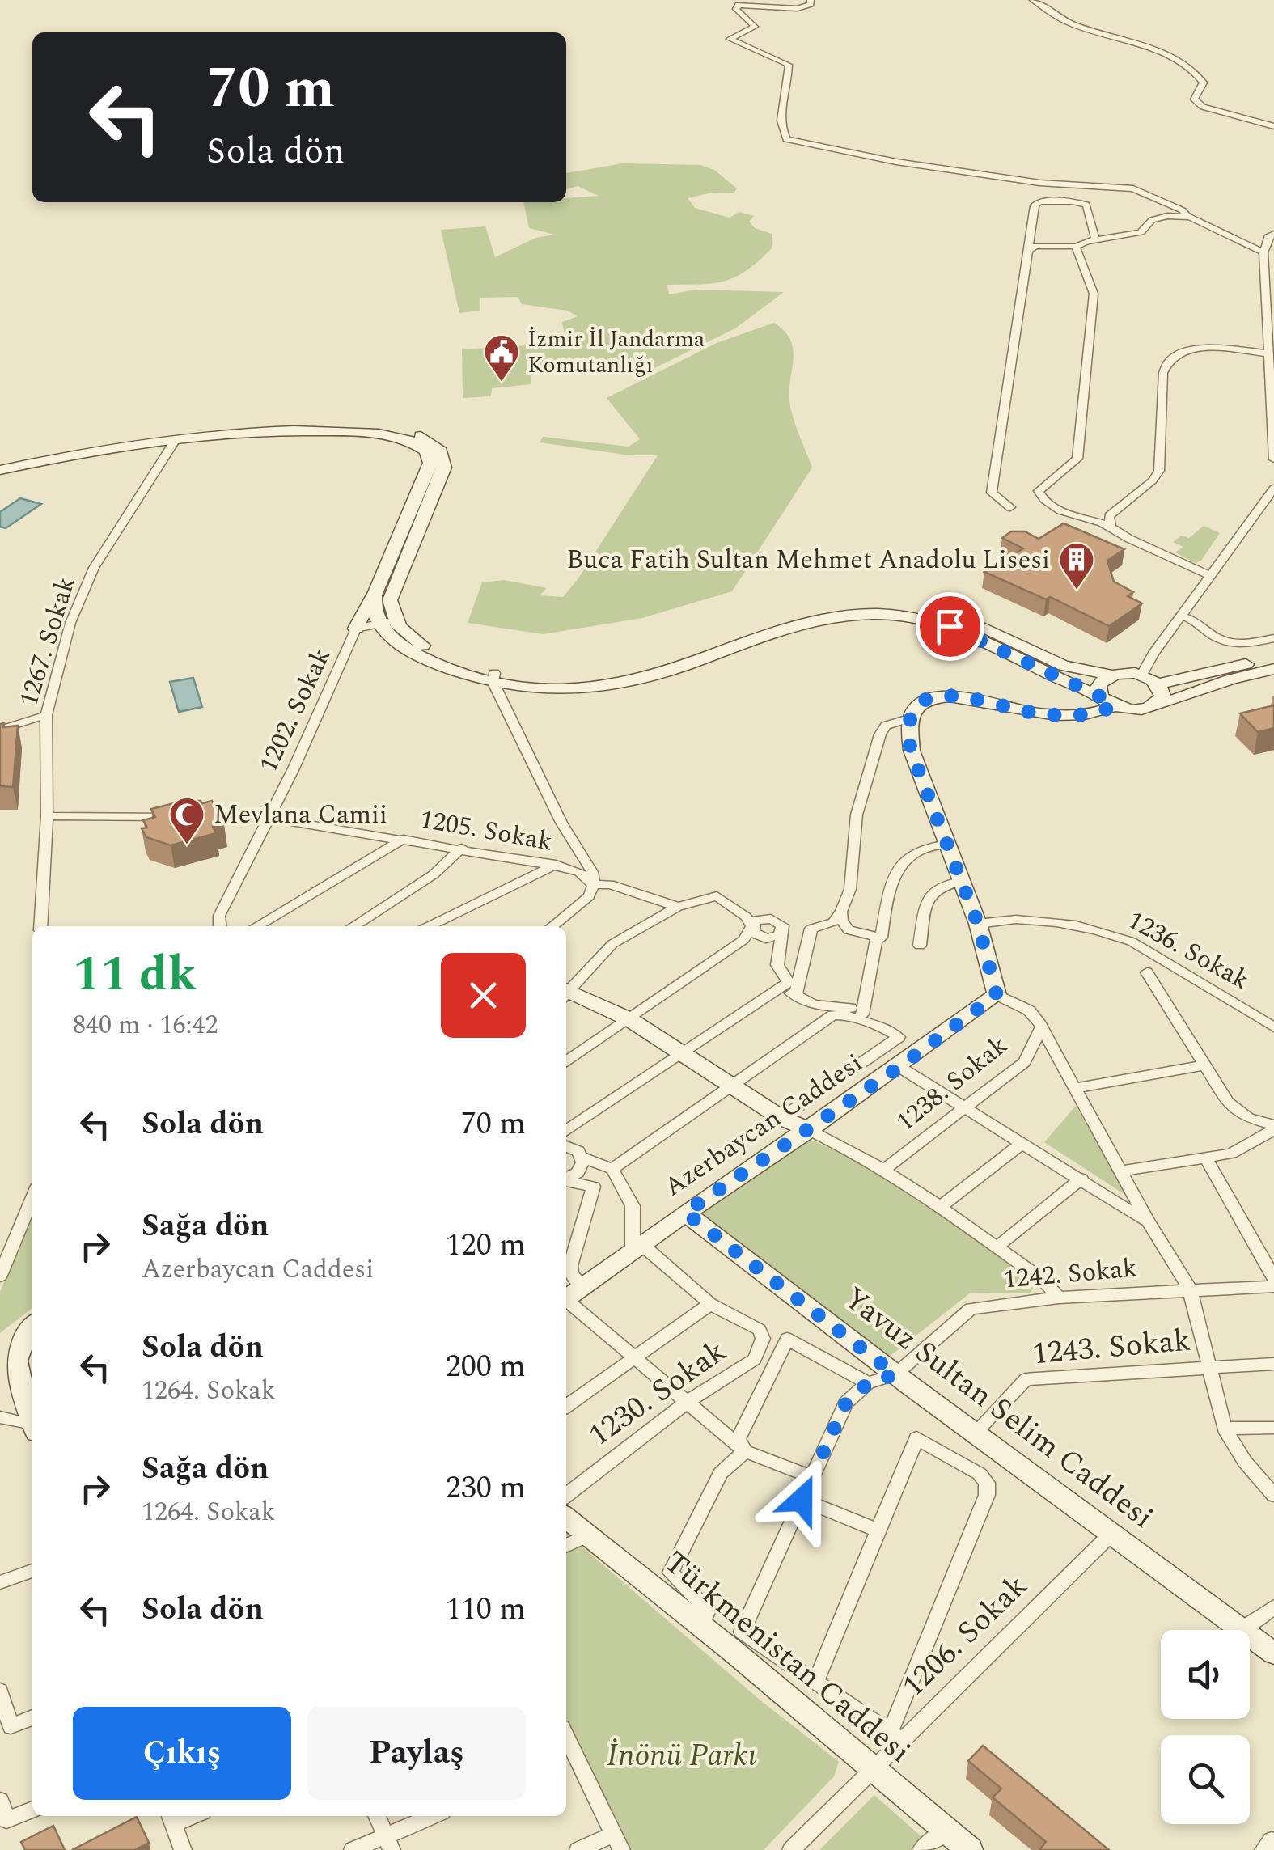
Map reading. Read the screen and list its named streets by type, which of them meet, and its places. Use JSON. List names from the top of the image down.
{
  "streets": {
    "main road": ["Azerbaycan Caddesi", "Yavuz Sultan Selim Caddesi", "Türkmenistan Caddesi"],
    "street": [
      "1267. Sokak",
      "1202. Sokak",
      "1205. Sokak",
      "1236. Sokak",
      "1238. Sokak",
      "1242. Sokak",
      "1243. Sokak",
      "1230. Sokak",
      "1206. Sokak"
    ]
  },
  "crossings": [
    ["1202. Sokak", "1205. Sokak"],
    ["Azerbaycan Caddesi", "1230. Sokak"],
    ["Azerbaycan Caddesi", "Yavuz Sultan Selim Caddesi"],
    ["1242. Sokak", "Yavuz Sultan Selim Caddesi"],
    ["1243. Sokak", "Yavuz Sultan Selim Caddesi"],
    ["Yavuz Sultan Selim Caddesi", "1206. Sokak"],
    ["1206. Sokak", "Türkmenistan Caddesi"]
  ],
  "parks": ["İnönü Parkı"],
  "places": {
    "public building": ["İzmir İl Jandarma Komutanlığı"],
    "building": ["Buca Fatih Sultan Mehmet Anadolu Lisesi"],
    "mosque": ["Mevlana Camii"]
  },
  "page": {
    "turn": ["70 m", "Sola dön"],
    "heading": ["11 dk", "840 m · 16:42"],
    "list": [
      {
        "name": "Sola dön",
        "value": "70 m"
      },
      {
        "name": "Sağa dön",
        "note": "Azerbaycan Caddesi",
        "value": "120 m"
      },
      {
        "name": "Sola dön",
        "note": "1264. Sokak",
        "value": "200 m"
      },
      {
        "name": "Sağa dön",
        "note": "1264. Sokak",
        "value": "230 m"
      },
      {
        "name": "Sola dön",
        "value": "110 m"
      }
    ],
    "buttons": ["Çıkış", "Paylaş"]
  }
}
